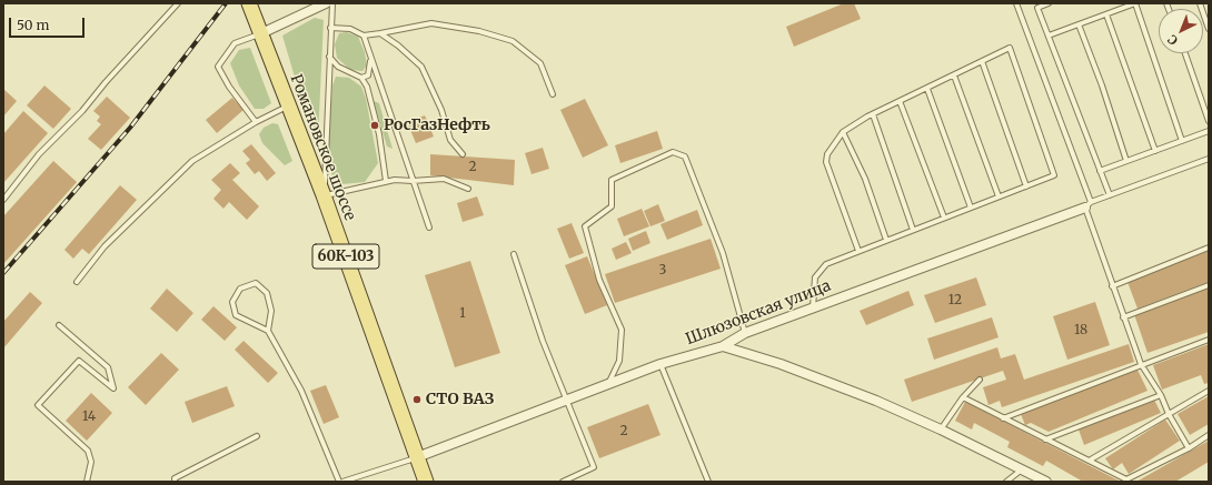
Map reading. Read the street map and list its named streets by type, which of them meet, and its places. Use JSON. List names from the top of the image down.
{
  "streets": {
    "main road": ["Романовское шоссе", "60К-103"],
    "street": ["Шлюзовская улица"]
  },
  "crossings": [
    ["Романовское шоссе", "Шлюзовская улица"]
  ],
  "places": ["РосГазНефть", "СТО ВАЗ"],
  "house_numbers": [
    "2",
    "3",
    "12",
    "1",
    "18",
    "14",
    "2"
  ],
  "scale_bar": "50 m",
  "north": "bottom left"
}
